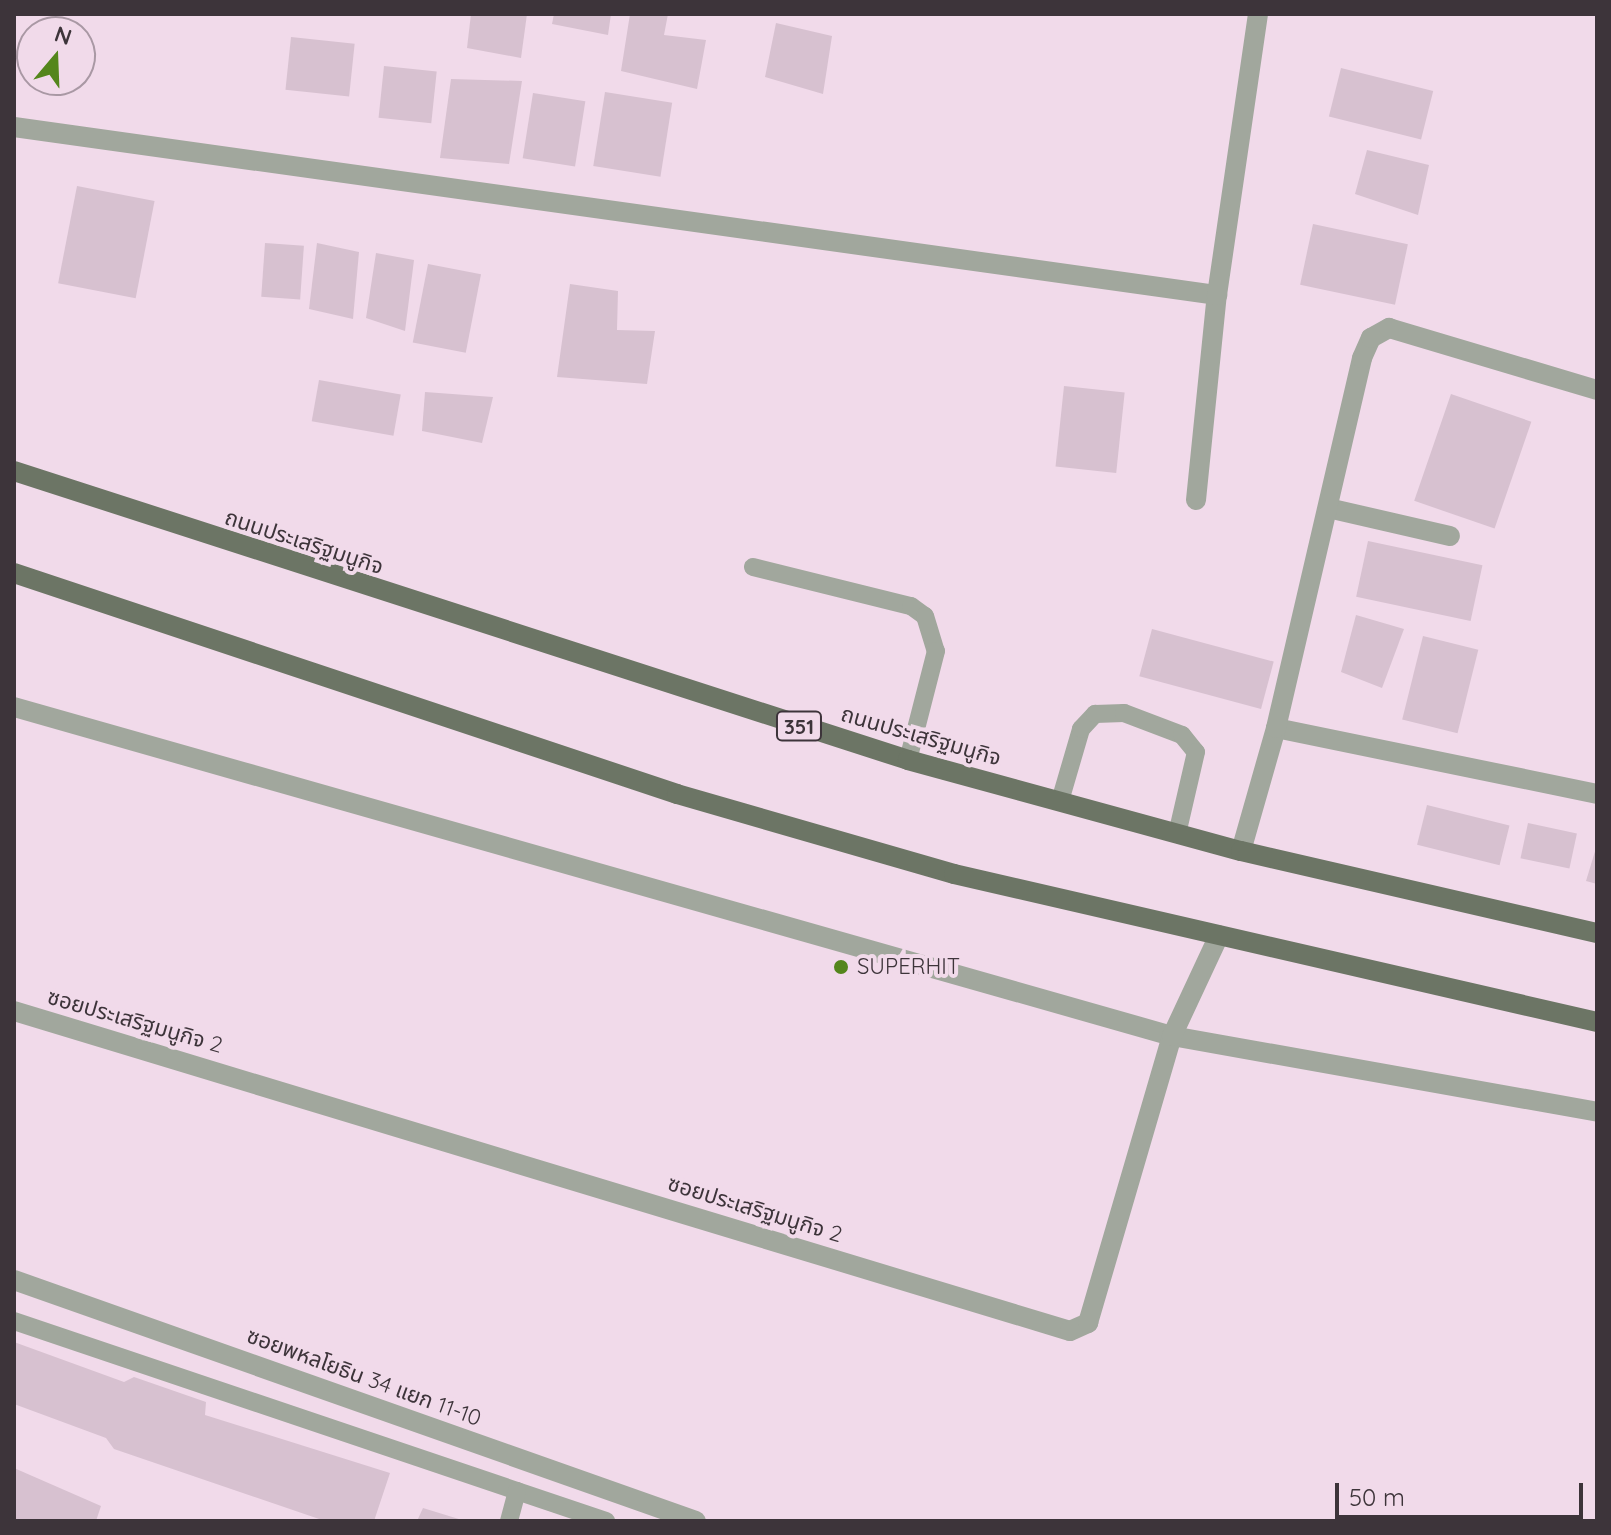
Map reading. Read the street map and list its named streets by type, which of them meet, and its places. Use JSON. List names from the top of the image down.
{
  "streets": {
    "main road": ["ถนนประเสริฐมนูกิจ", "351"],
    "street": ["ซอยประเสริฐมนูกิจ 2", "ซอยพหลโยธิน 34 แยก 11-10"]
  },
  "places": ["SUPERHIT"],
  "scale_bar": "50 m",
  "north": "top"
}
